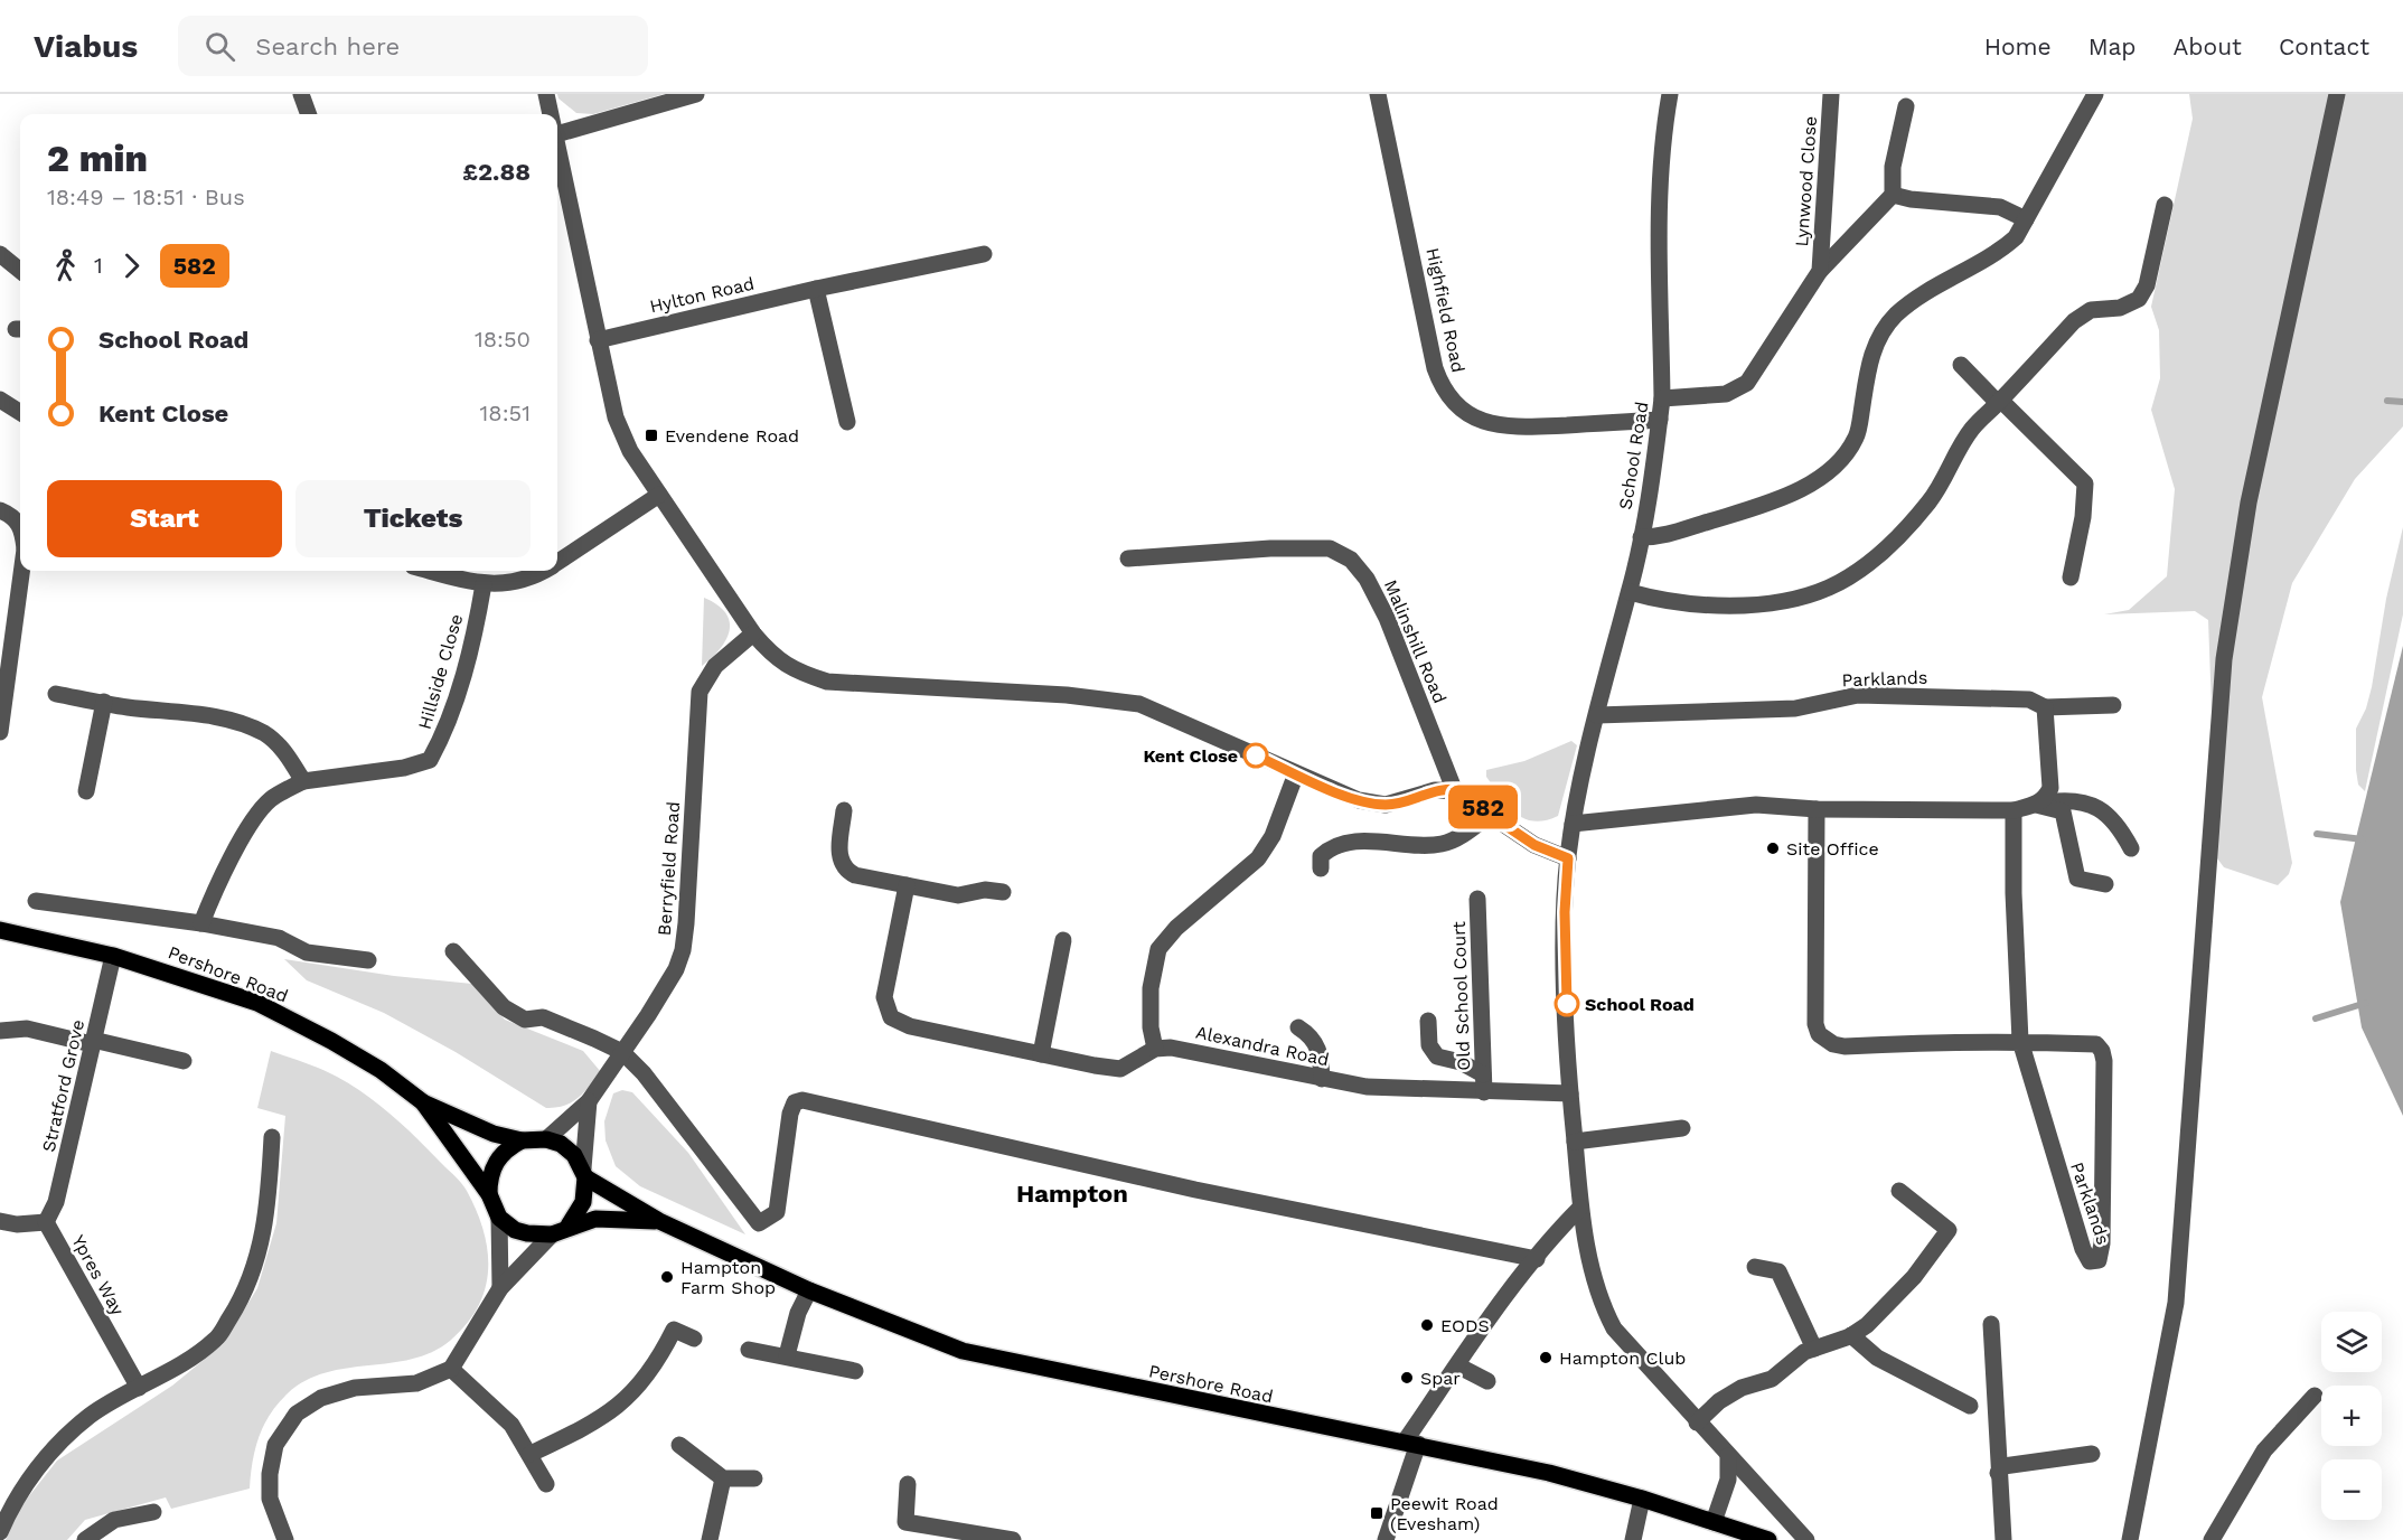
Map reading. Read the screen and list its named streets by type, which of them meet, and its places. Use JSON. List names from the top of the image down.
{
  "streets": {
    "main road": ["Pershore Road"],
    "street": [
      "Lynwood Close",
      "Hylton Road",
      "Highfield Road",
      "School Road",
      "Malinshill Road",
      "Hillside Close",
      "Parklands",
      "Berryfield Road",
      "Old School Court",
      "Alexandra Road",
      "Stratford Grove",
      "Ypres Way"
    ]
  },
  "crossings": [
    ["Lynwood Close", "School Road"],
    ["Highfield Road", "School Road"],
    ["School Road", "Parklands"],
    ["School Road", "Alexandra Road"],
    ["Berryfield Road", "Pershore Road"],
    ["Pershore Road", "Stratford Grove"],
    ["Old School Court", "Alexandra Road"],
    ["Stratford Grove", "Ypres Way"]
  ],
  "districts": ["Hampton"],
  "places": {
    "transit": ["Evendene Road", "Peewit Road (Evesham)"],
    "other": [
      "Kent Close",
      "Site Office",
      "School Road",
      "Hampton Farm Shop",
      "EODS",
      "Hampton Club",
      "Spar"
    ]
  },
  "lines": ["bus line 582"],
  "page": {
    "header": "Viabus",
    "search": "Search here",
    "nav": [
      "Home",
      "Map",
      "About",
      "Contact"
    ],
    "on_map": "582",
    "heading": ["2 min", "18:49 – 18:51 · Bus", "£2.88"],
    "legs": ["1", "582"],
    "list": [
      {
        "name": "School Road",
        "value": "18:50"
      },
      {
        "name": "Kent Close",
        "value": "18:51"
      }
    ],
    "buttons": ["Start", "Tickets"],
    "map_buttons": ["+", "−"]
  }
}
